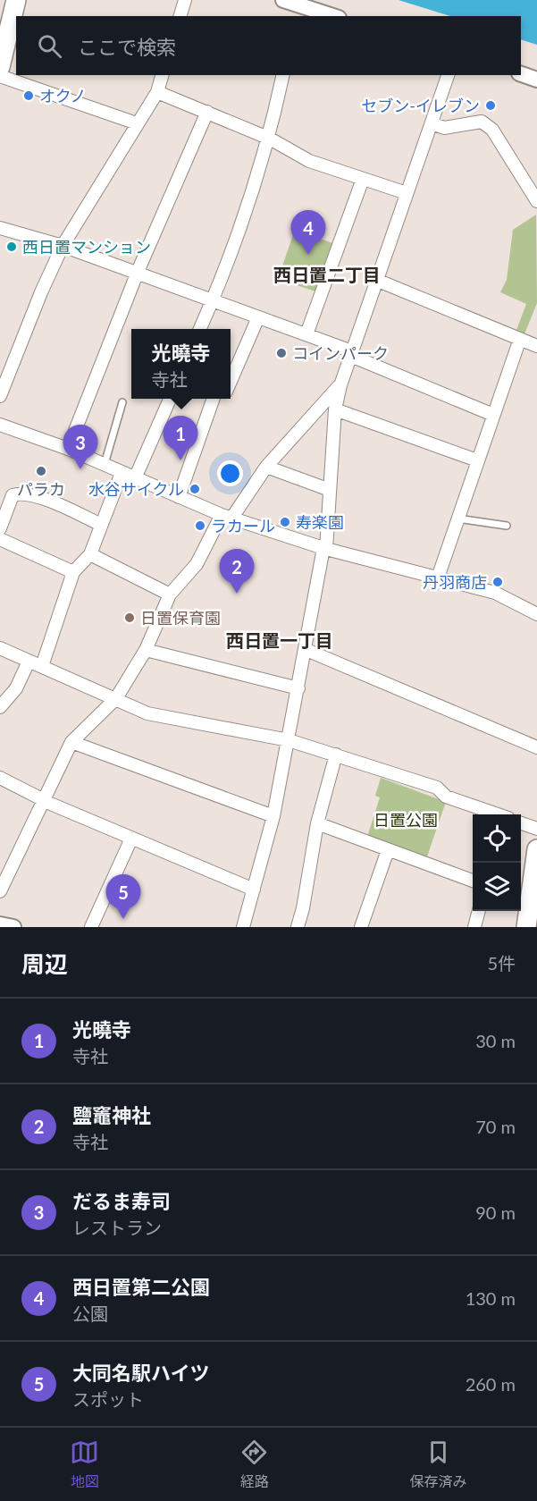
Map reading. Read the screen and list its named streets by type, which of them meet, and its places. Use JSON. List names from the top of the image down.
{
  "districts": ["西日置二丁目", "西日置一丁目"],
  "parks": ["日置公園"],
  "places": [
    "オクノ",
    "セブン-イレブン",
    "西日置マンション",
    "コインパーク",
    "パラカ",
    "水谷サイクル",
    "寿楽園",
    "ラカール",
    "丹羽商店",
    "日置保育園"
  ],
  "page": {
    "search": "ここで検索",
    "pins": [
      "4",
      "1",
      "3",
      "2",
      "5"
    ],
    "popup": ["光曉寺", "寺社"],
    "heading": ["周辺", "5件"],
    "list": [
      {
        "mark": "1",
        "name": "光曉寺",
        "note": "寺社",
        "value": "30 m"
      },
      {
        "mark": "2",
        "name": "鹽竈神社",
        "note": "寺社",
        "value": "70 m"
      },
      {
        "mark": "3",
        "name": "だるま寿司",
        "note": "レストラン",
        "value": "90 m"
      },
      {
        "mark": "4",
        "name": "西日置第二公園",
        "note": "公園",
        "value": "130 m"
      },
      {
        "mark": "5",
        "name": "大同名駅ハイツ",
        "note": "スポット",
        "value": "260 m"
      }
    ],
    "nav": ["地図", "経路", "保存済み"]
  }
}
